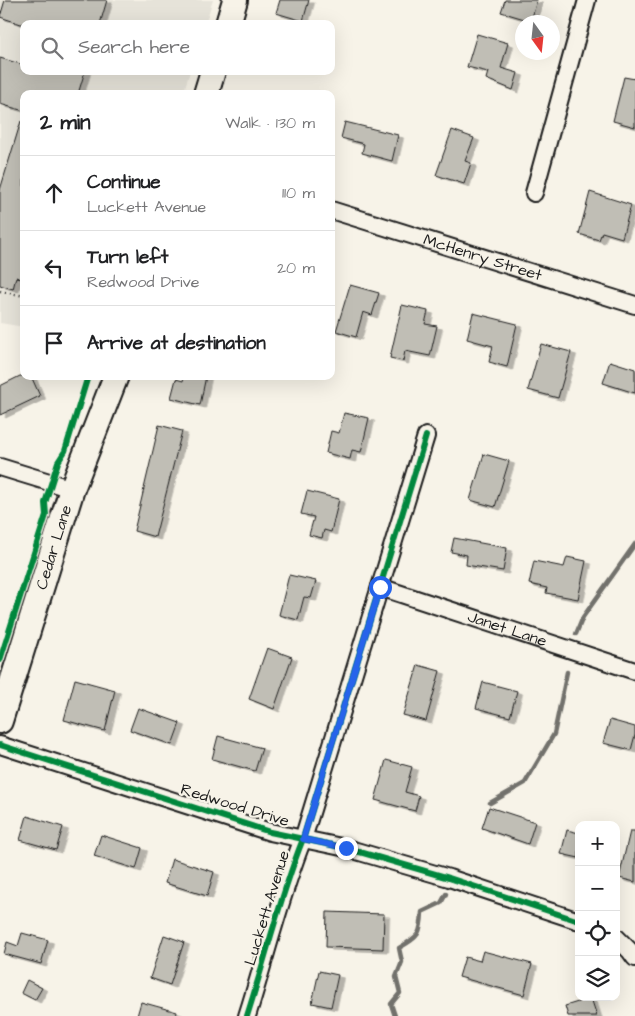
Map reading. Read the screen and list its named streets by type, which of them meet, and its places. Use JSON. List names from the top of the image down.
{
  "streets": {
    "main road": ["Cedar Lane"],
    "street": [
      "McHenry Street",
      "Janet Lane",
      "Redwood Drive",
      "Luckett Avenue"
    ]
  },
  "crossings": [
    ["Janet Lane", "Luckett Avenue"],
    ["Redwood Drive", "Luckett Avenue"]
  ],
  "north": "bottom",
  "page": {
    "search": "Search here",
    "heading": ["2 min", "Walk · 130 m"],
    "list": [
      ["Continue", "Luckett Avenue", "110 m"],
      ["Turn left", "Redwood Drive", "20 m"],
      "Arrive at destination"
    ],
    "map_buttons": ["+", "−"]
  }
}
